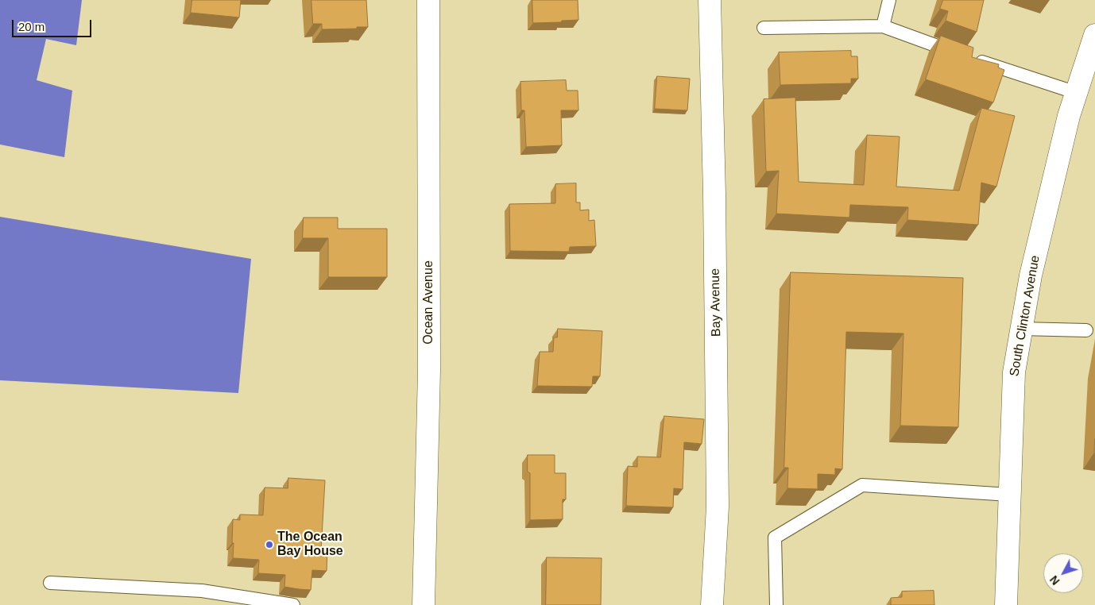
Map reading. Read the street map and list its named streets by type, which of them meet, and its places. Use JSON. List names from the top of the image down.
{
  "streets": {
    "street": ["Ocean Avenue", "Bay Avenue", "South Clinton Avenue"]
  },
  "places": ["The Ocean Bay House"],
  "scale_bar": "20 m",
  "north": "bottom left"
}
